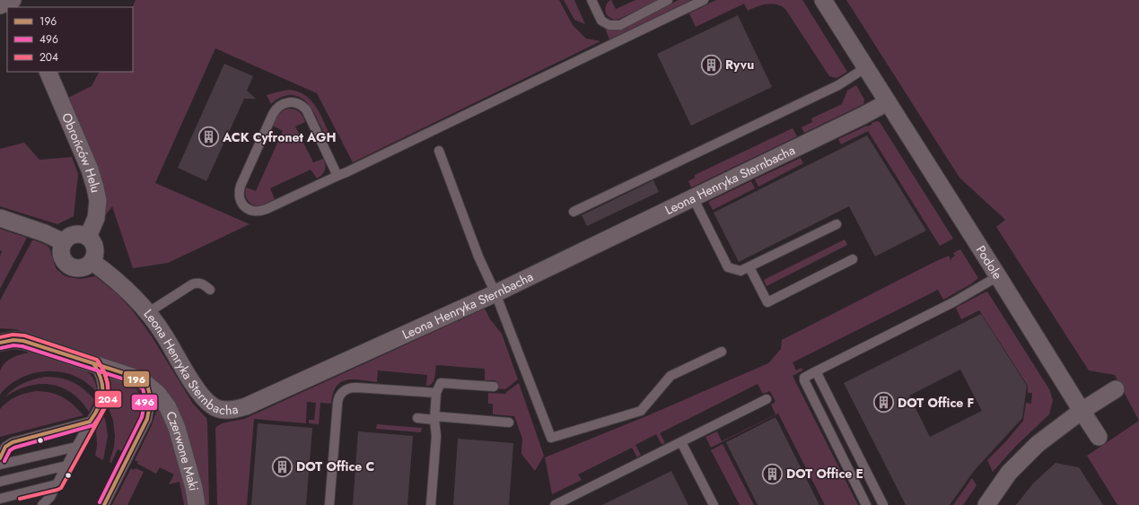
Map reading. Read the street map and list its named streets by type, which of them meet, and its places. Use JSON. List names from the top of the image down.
{
  "streets": {
    "street": [
      "Obrońców Helu",
      "Leona Henryka Sternbacha",
      "Podole",
      "Czerwone Maki"
    ]
  },
  "crossings": [
    ["Obrońców Helu", "Leona Henryka Sternbacha"],
    ["Leona Henryka Sternbacha", "Podole"]
  ],
  "places": {
    "building": [
      "Ryvu",
      "ACK Cyfronet AGH",
      "DOT Office F",
      "DOT Office C",
      "DOT Office E"
    ]
  },
  "lines": ["transit line 204", "transit line 196", "transit line 496"],
  "legend": ["196", "496", "204"]
}
